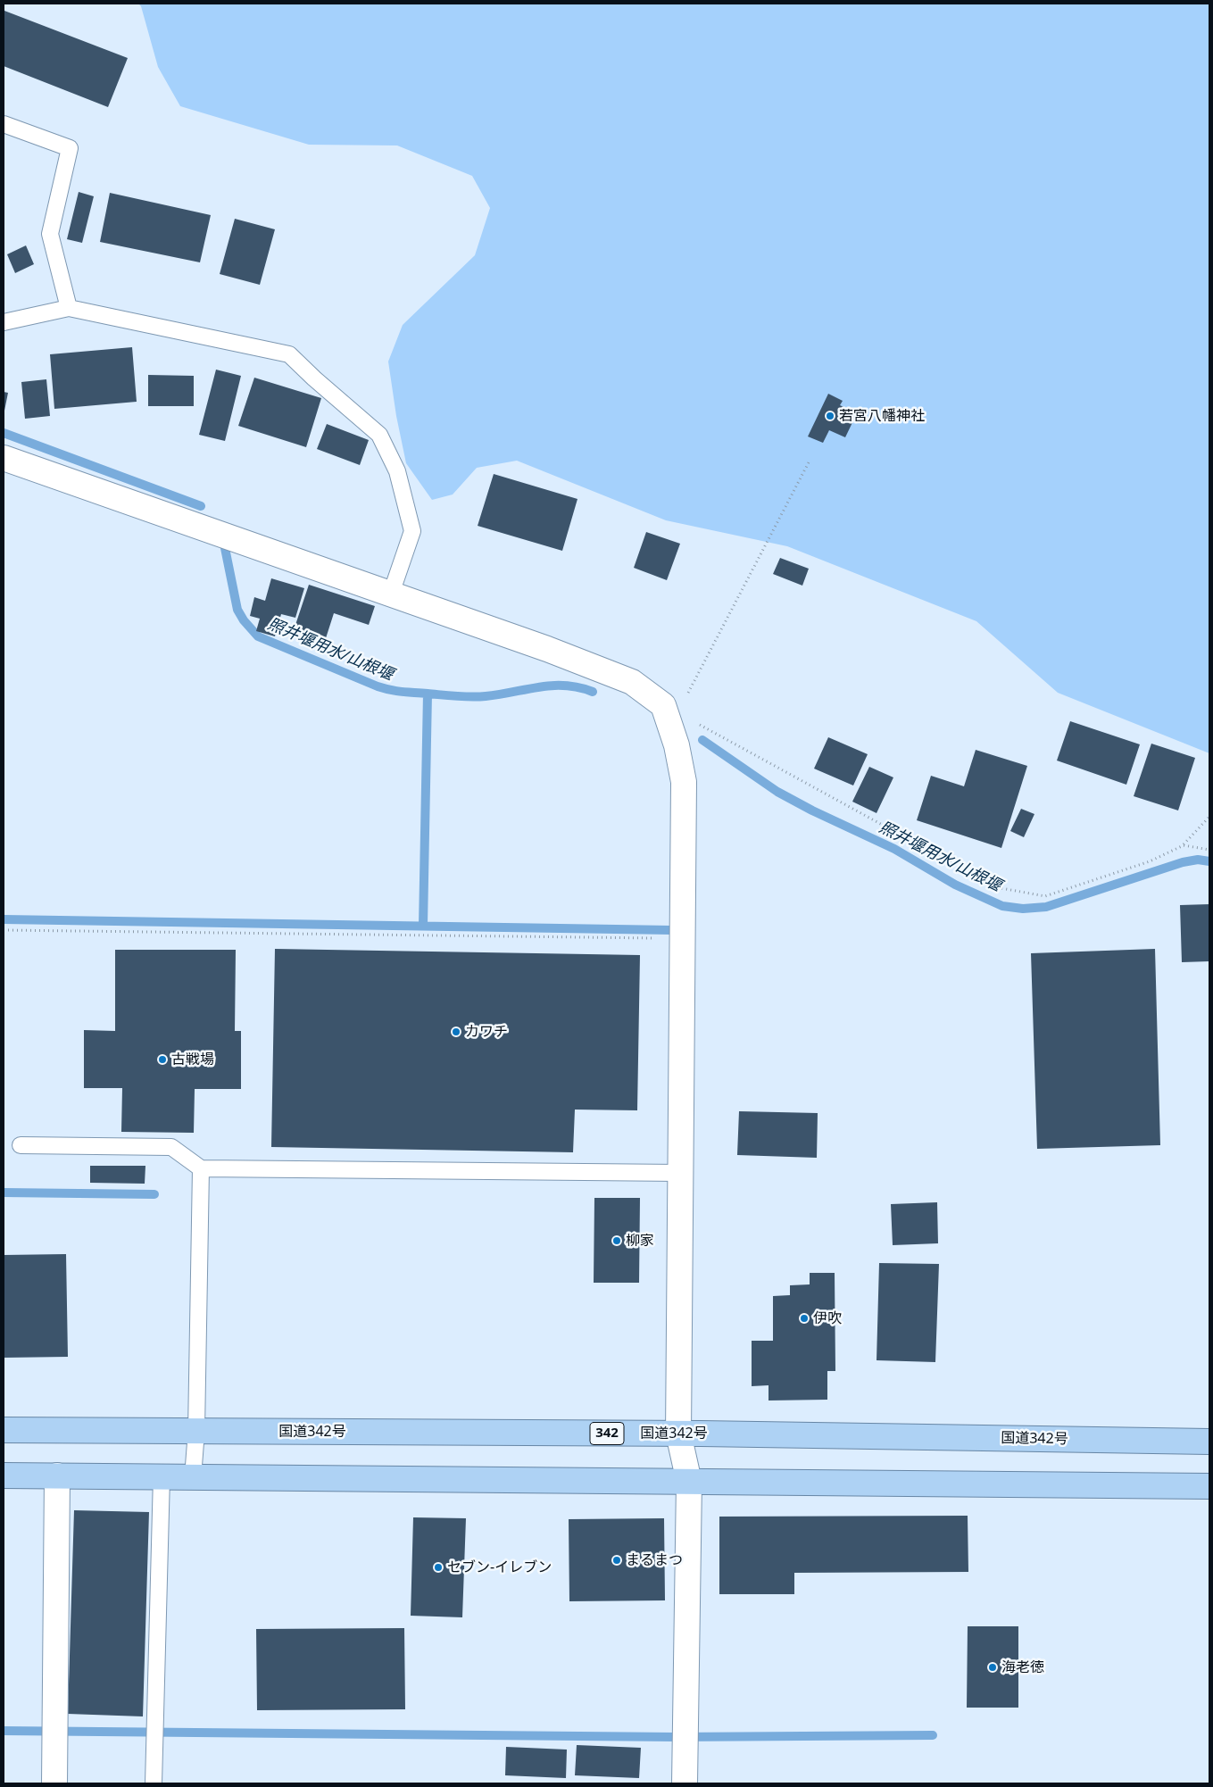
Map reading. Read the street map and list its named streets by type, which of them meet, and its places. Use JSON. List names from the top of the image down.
{
  "streets": {
    "highway": ["国道342号", "342"]
  },
  "water": ["照井堰用水/山根堰"],
  "places": [
    "若宮八幡神社",
    "カワチ",
    "古戦場",
    "柳家",
    "伊吹",
    "まるまつ",
    "セブン-イレブン",
    "海老徳"
  ]
}
